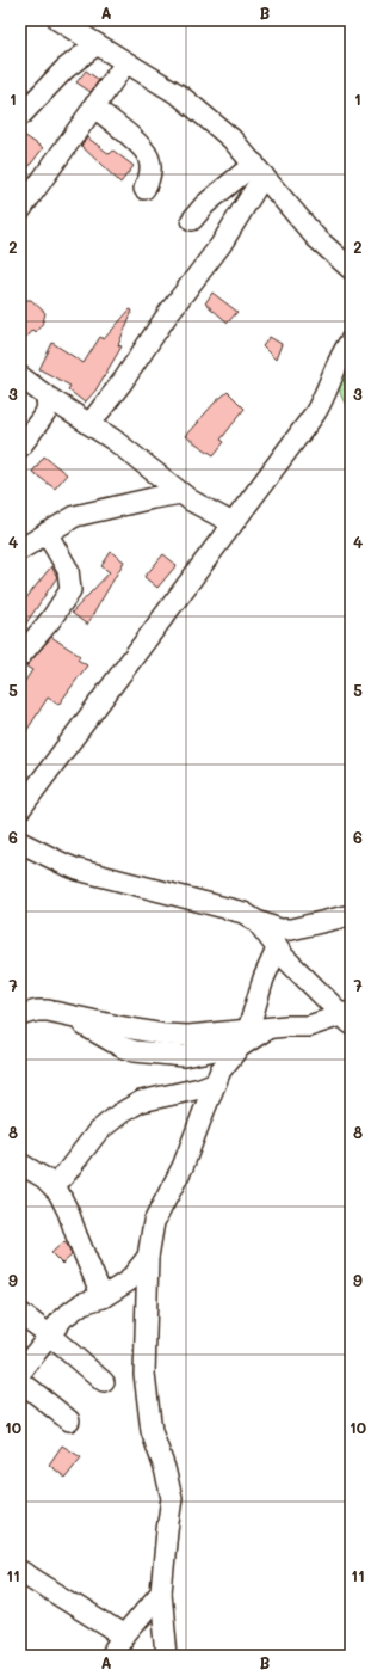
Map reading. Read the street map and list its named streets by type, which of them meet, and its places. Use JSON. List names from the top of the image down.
{
  "grid": {
    "columns": ["A", "B"],
    "rows": [
      "1",
      "2",
      "3",
      "4",
      "5",
      "6",
      "7",
      "8",
      "9",
      "10",
      "11"
    ]
  }
}
